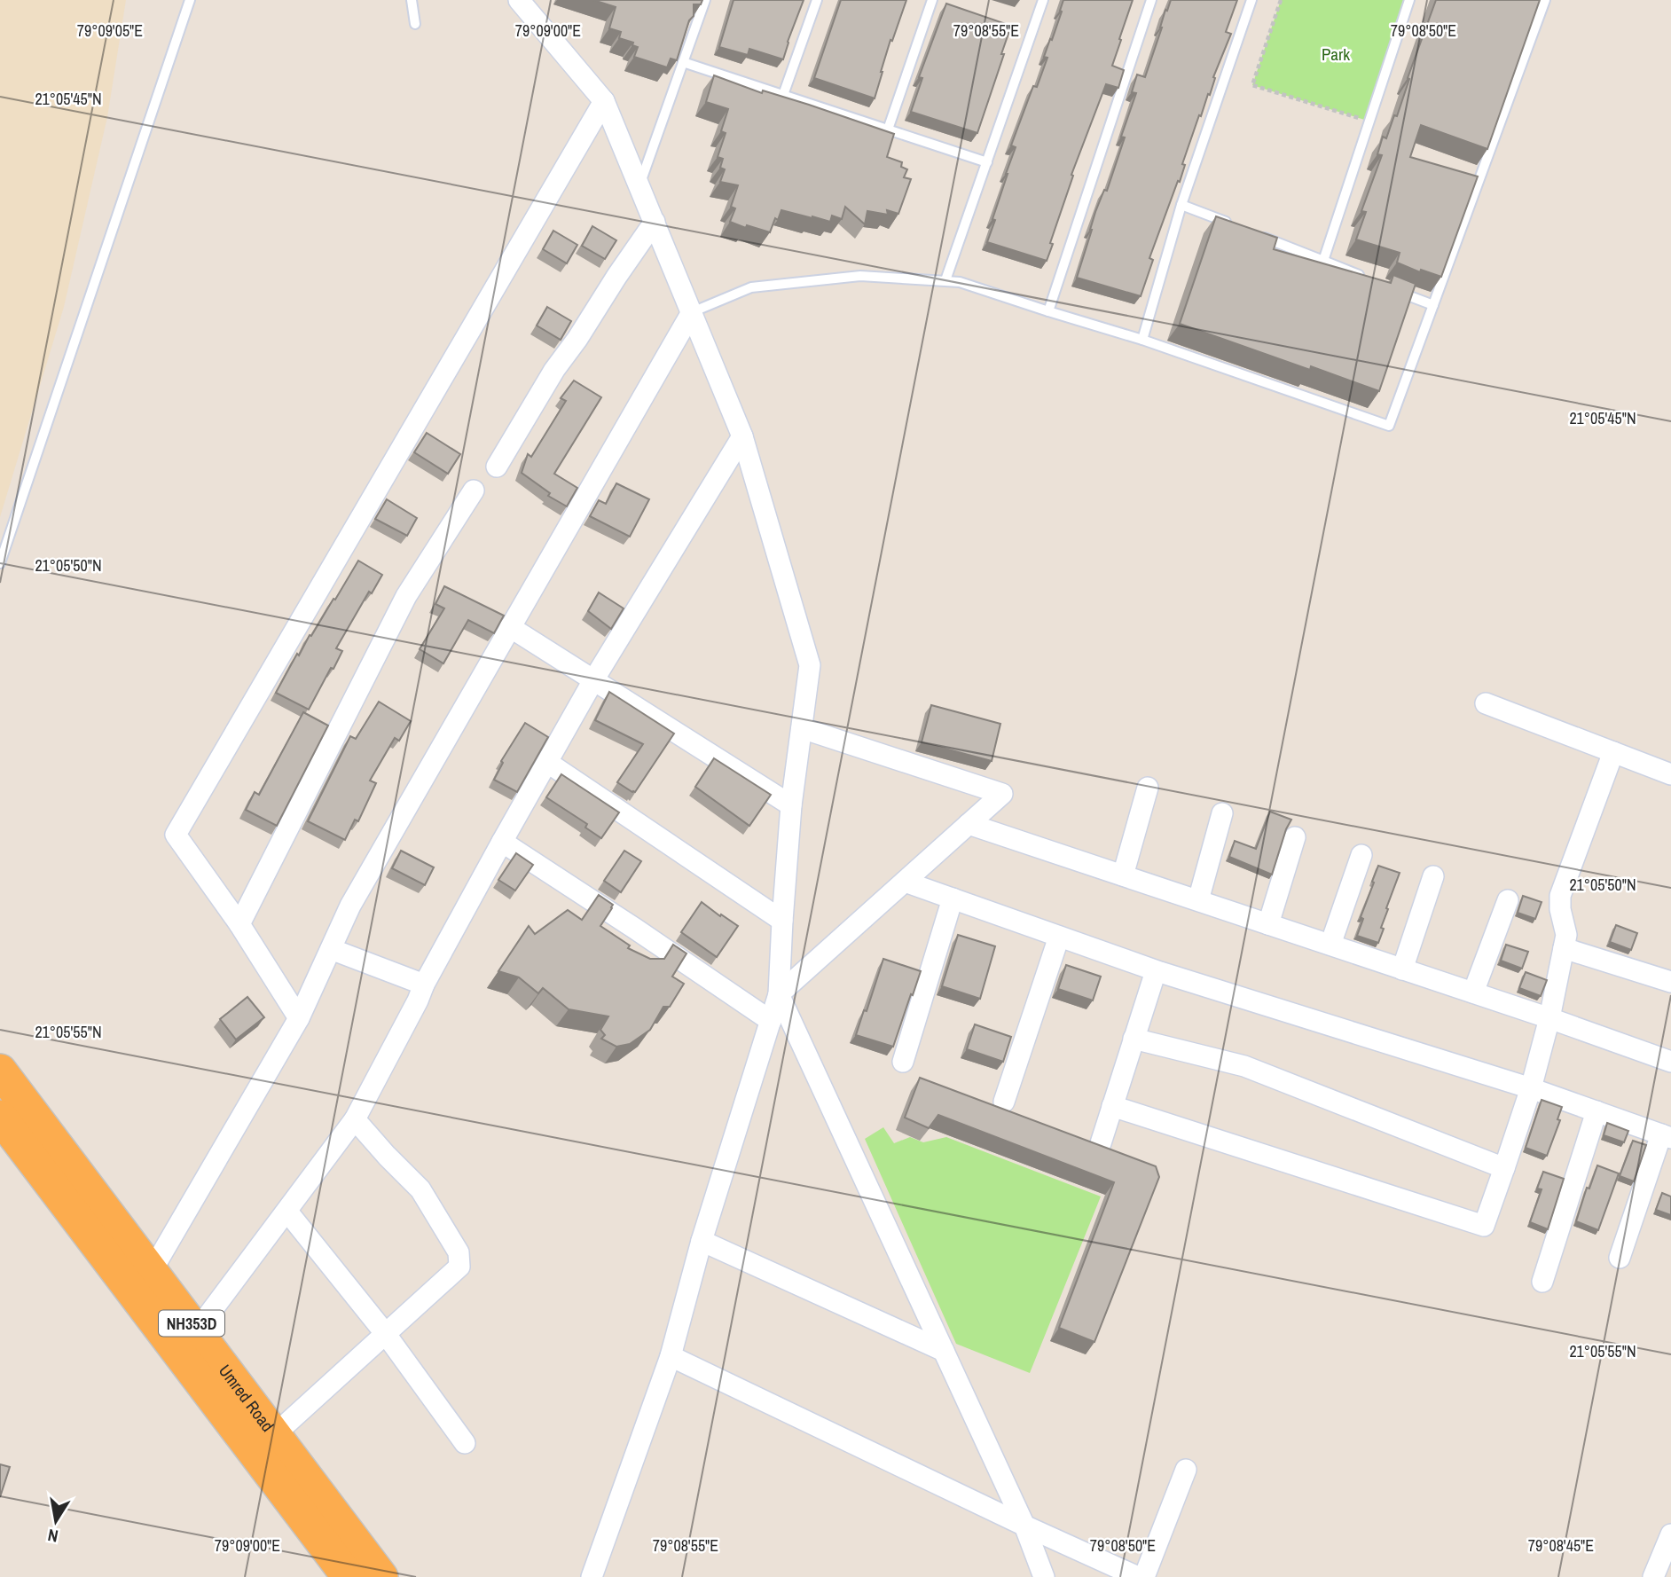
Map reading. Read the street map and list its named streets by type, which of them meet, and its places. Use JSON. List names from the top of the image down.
{
  "streets": {
    "highway": ["NH353D", "Umred Road"]
  },
  "parks": ["Park"],
  "north": "bottom",
  "coordinates": [
    "79°09'05\"E",
    "79°09'00\"E",
    "79°08'55\"E",
    "79°08'50\"E",
    "21°05'45\"N",
    "21°05'50\"N",
    "21°05'55\"N",
    "79°08'45\"E"
  ]
}
